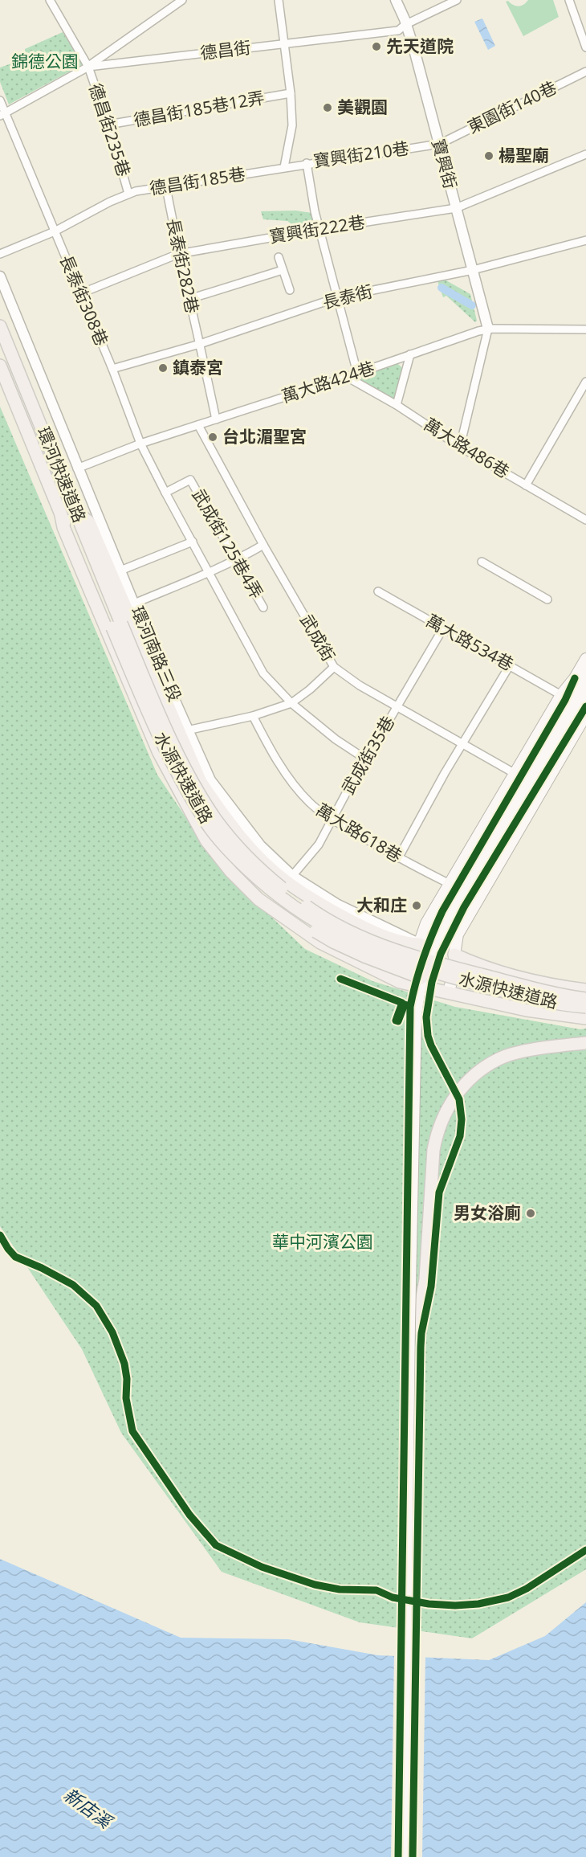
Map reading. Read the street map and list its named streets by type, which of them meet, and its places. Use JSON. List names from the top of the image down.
{
  "streets": {
    "highway": ["環河快速道路", "水源快速道路"],
    "street": [
      "德昌街",
      "東園街140巷",
      "德昌街185巷12弄",
      "德昌街235巷",
      "寶興街210巷",
      "寶興街",
      "德昌街185巷",
      "寶興街222巷",
      "長泰街282巷",
      "長泰街",
      "長泰街308巷",
      "萬大路424巷",
      "萬大路486巷",
      "武成街125巷4弄",
      "武成街",
      "萬大路534巷",
      "環河南路三段",
      "武成街35巷",
      "萬大路618巷"
    ]
  },
  "crossings": [
    ["德昌街", "德昌街235巷"],
    ["德昌街", "寶興街"],
    ["德昌街", "長泰街308巷"],
    ["東園街140巷", "寶興街210巷"],
    ["東園街140巷", "寶興街"],
    ["德昌街185巷12弄", "德昌街235巷"],
    ["德昌街235巷", "德昌街185巷"],
    ["寶興街210巷", "寶興街"],
    ["寶興街210巷", "德昌街185巷"],
    ["寶興街", "寶興街222巷"],
    ["寶興街", "長泰街"],
    ["寶興街", "萬大路424巷"],
    ["德昌街185巷", "長泰街282巷"],
    ["德昌街185巷", "長泰街308巷"],
    ["寶興街222巷", "長泰街282巷"],
    ["寶興街222巷", "長泰街308巷"],
    ["長泰街282巷", "長泰街"],
    ["長泰街282巷", "萬大路424巷"],
    ["長泰街", "長泰街308巷"],
    ["長泰街308巷", "萬大路424巷"],
    ["長泰街308巷", "武成街125巷4弄"],
    ["長泰街308巷", "武成街35巷"],
    ["萬大路424巷", "萬大路486巷"],
    ["萬大路424巷", "武成街"],
    ["萬大路424巷", "環河南路三段"],
    ["環河快速道路", "水源快速道路"],
    ["武成街", "武成街35巷"],
    ["萬大路534巷", "武成街35巷"],
    ["環河南路三段", "武成街35巷"],
    ["武成街35巷", "萬大路618巷"]
  ],
  "water": ["新店溪"],
  "parks": ["錦德公園", "華中河濱公園"],
  "places": [
    "先天道院",
    "美觀園",
    "楊聖廟",
    "鎮泰宮",
    "台北湄聖宮",
    "大和庄",
    "男女浴廁"
  ]
}
